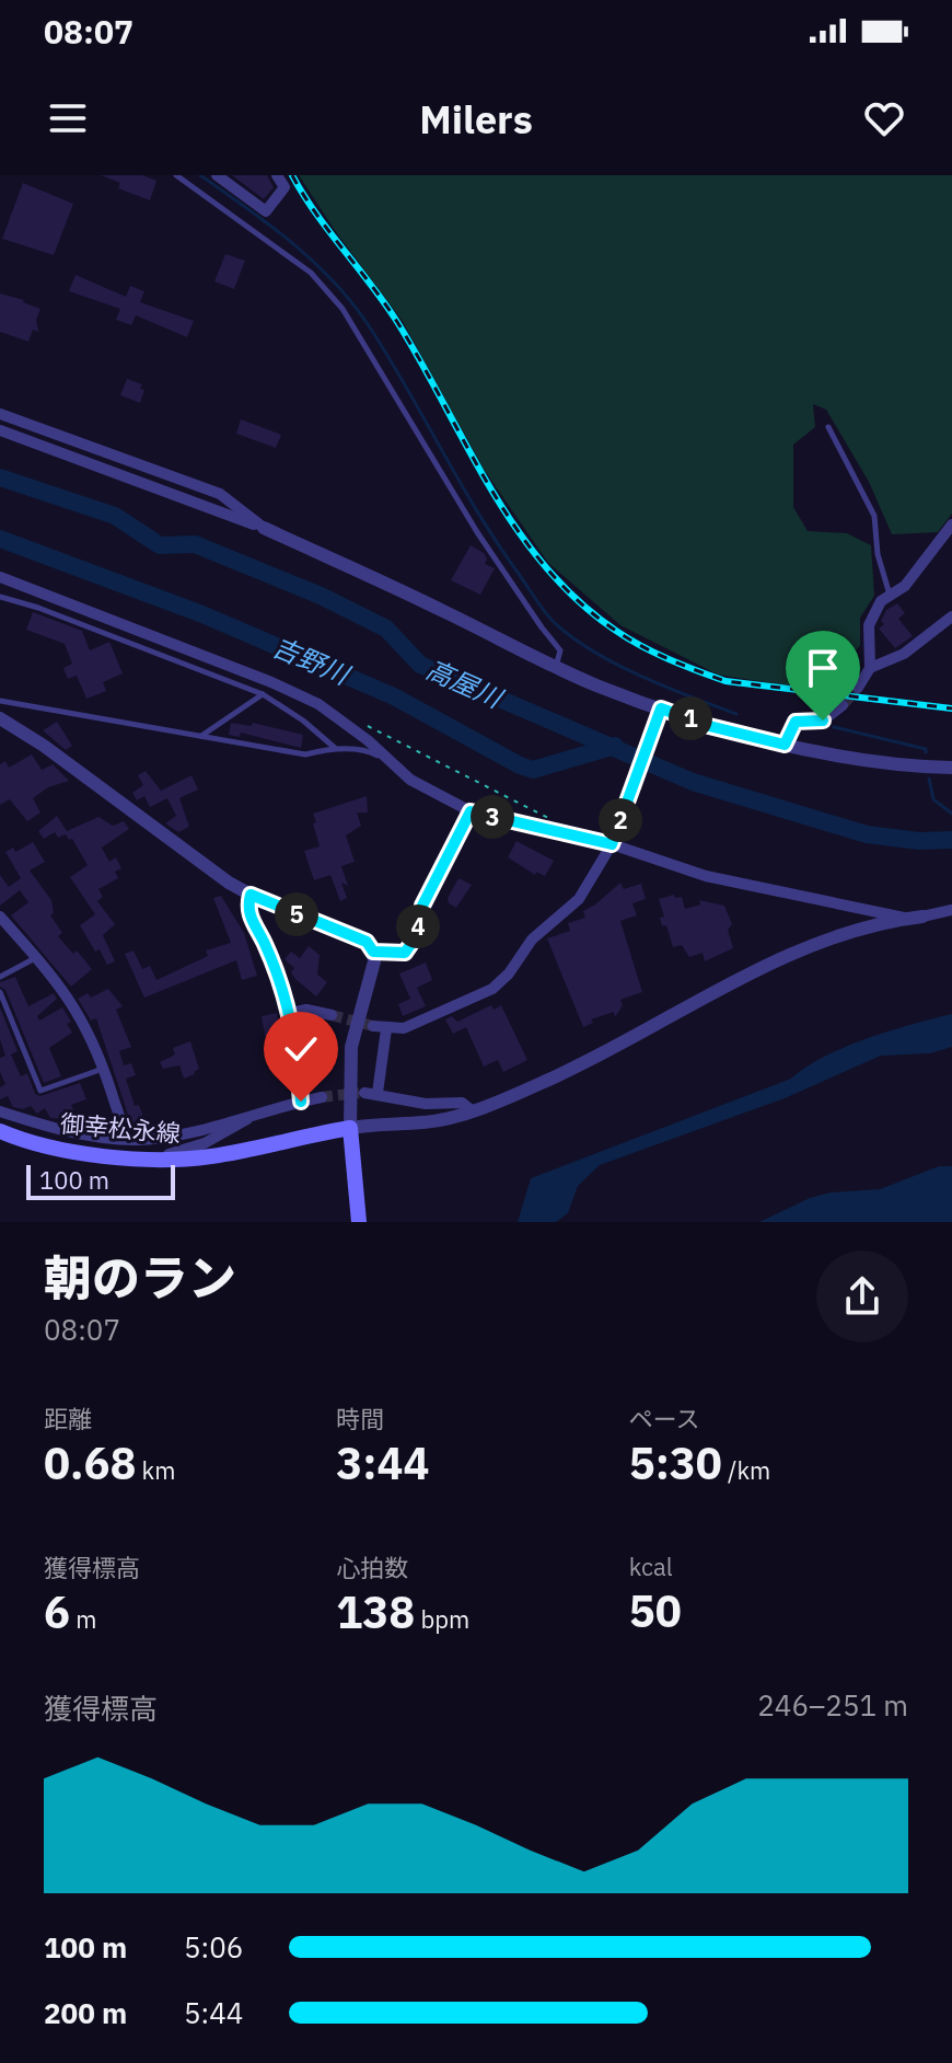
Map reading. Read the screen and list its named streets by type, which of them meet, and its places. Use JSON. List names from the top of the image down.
{
  "streets": {
    "main road": ["御幸松永線"]
  },
  "water": ["吉野川", "高屋川"],
  "scale_bar": "100 m",
  "page": {
    "status": "08:07",
    "header": "Milers",
    "pins": [
      "1",
      "3",
      "2",
      "5",
      "4"
    ],
    "scale": "100 m",
    "heading": ["朝のラン", "08:07"],
    "stats": [
      ["距離", "0.68 km"],
      ["時間", "3:44"],
      ["ペース", "5:30 /km"],
      ["獲得標高", "6 m"],
      ["心拍数", "138 bpm"],
      ["kcal", "50"]
    ],
    "chart": ["獲得標高", "246–251 m"],
    "list": [
      {
        "name": "100 m",
        "note": "5:06"
      },
      {
        "name": "200 m",
        "note": "5:44"
      }
    ]
  }
}
